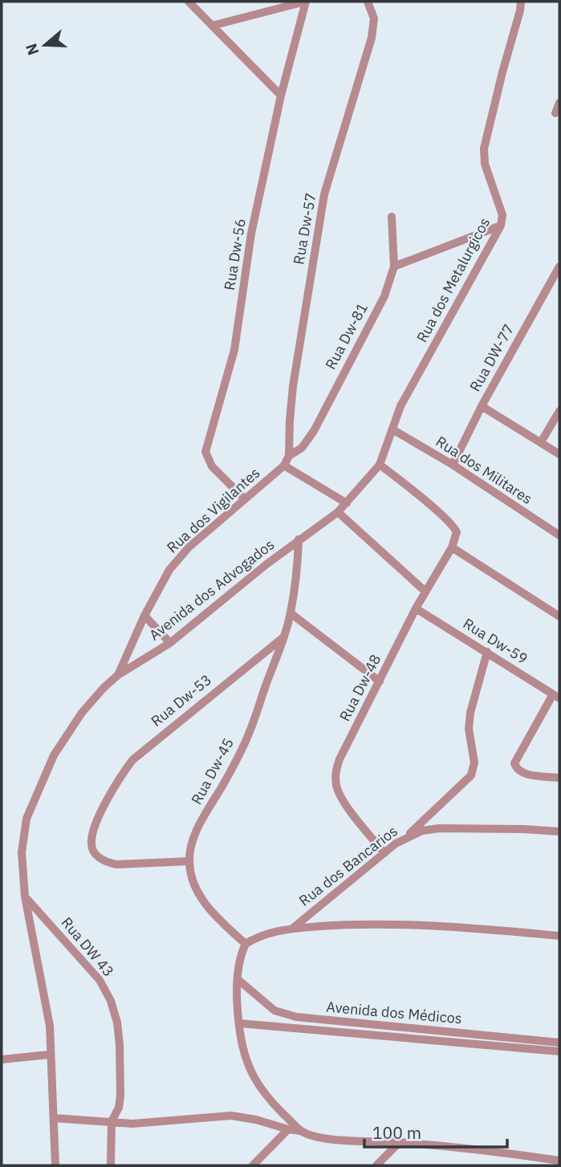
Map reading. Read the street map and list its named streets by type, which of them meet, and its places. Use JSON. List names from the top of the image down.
{
  "streets": {
    "street": [
      "Rua Dw-57",
      "Rua Dw-56",
      "Rua dos Metalurgicos",
      "Rua Dw-81",
      "Rua DW-77",
      "Rua dos Militares",
      "Rua dos Vigilantes",
      "Avenida dos Advogados",
      "Rua Dw-59",
      "Rua Dw-48",
      "Rua Dw-53",
      "Rua Dw-45",
      "Rua dos Bancarios",
      "Rua DW 43",
      "Avenida dos Médicos"
    ]
  },
  "crossings": [
    ["Rua Dw-57", "Rua Dw-81"],
    ["Rua Dw-57", "Rua dos Vigilantes"],
    ["Rua Dw-56", "Rua dos Vigilantes"],
    ["Rua dos Metalurgicos", "Rua dos Militares"],
    ["Rua dos Metalurgicos", "Avenida dos Advogados"],
    ["Rua dos Metalurgicos", "Rua Dw-48"],
    ["Rua DW-77", "Rua dos Militares"],
    ["Rua dos Vigilantes", "Avenida dos Advogados"],
    ["Avenida dos Advogados", "Rua Dw-48"],
    ["Avenida dos Advogados", "Rua Dw-45"],
    ["Avenida dos Advogados", "Rua DW 43"],
    ["Rua Dw-59", "Rua Dw-48"],
    ["Rua Dw-48", "Rua dos Bancarios"],
    ["Rua Dw-53", "Rua Dw-45"]
  ],
  "scale_bar": "100 m",
  "north": "left"
}
